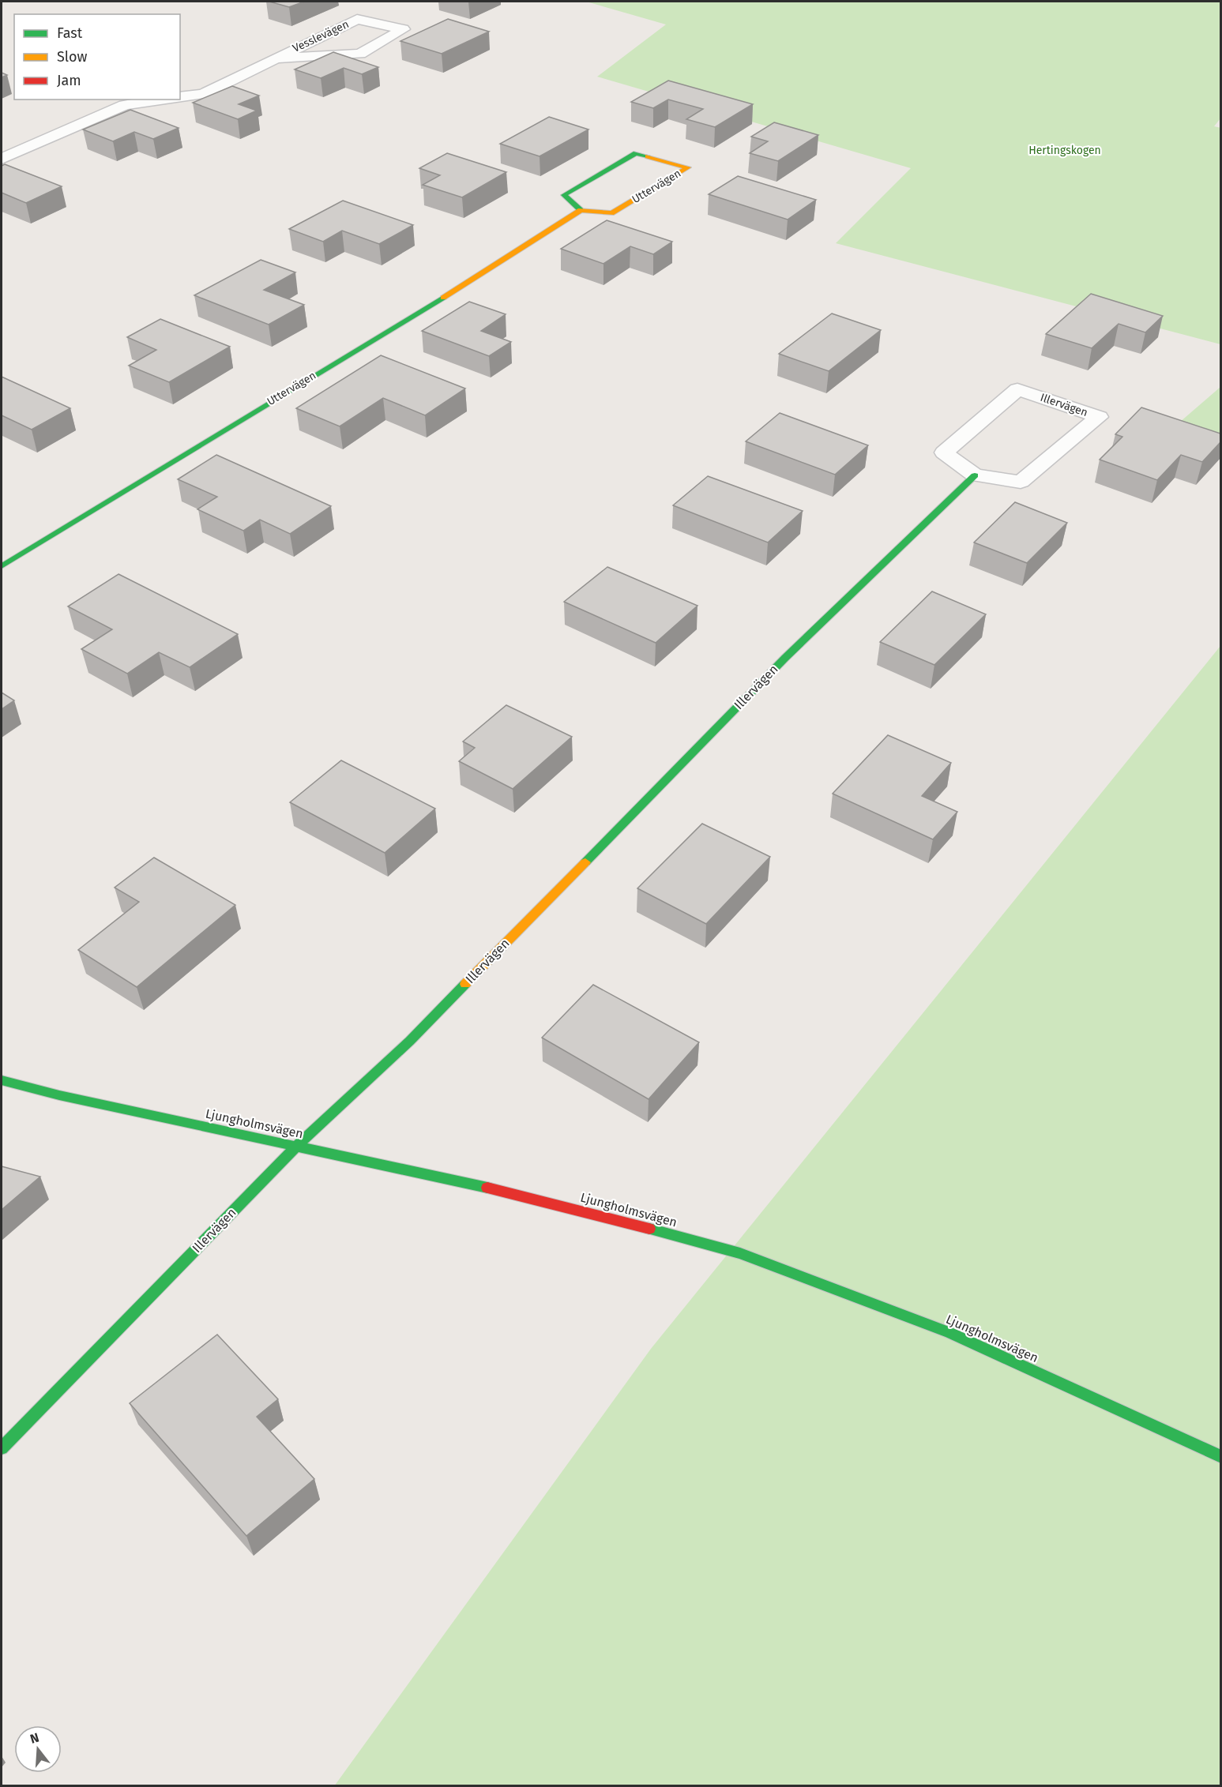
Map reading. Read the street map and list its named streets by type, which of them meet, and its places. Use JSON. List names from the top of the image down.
{
  "streets": {
    "street": [
      "Vesslevägen",
      "Uttervägen",
      "Illervägen",
      "Ljungholmsvägen"
    ]
  },
  "crossings": [
    ["Illervägen", "Ljungholmsvägen"]
  ],
  "parks": ["Hertingskogen"],
  "legend": ["Fast", "Slow", "Jam"],
  "north": "top"
}
